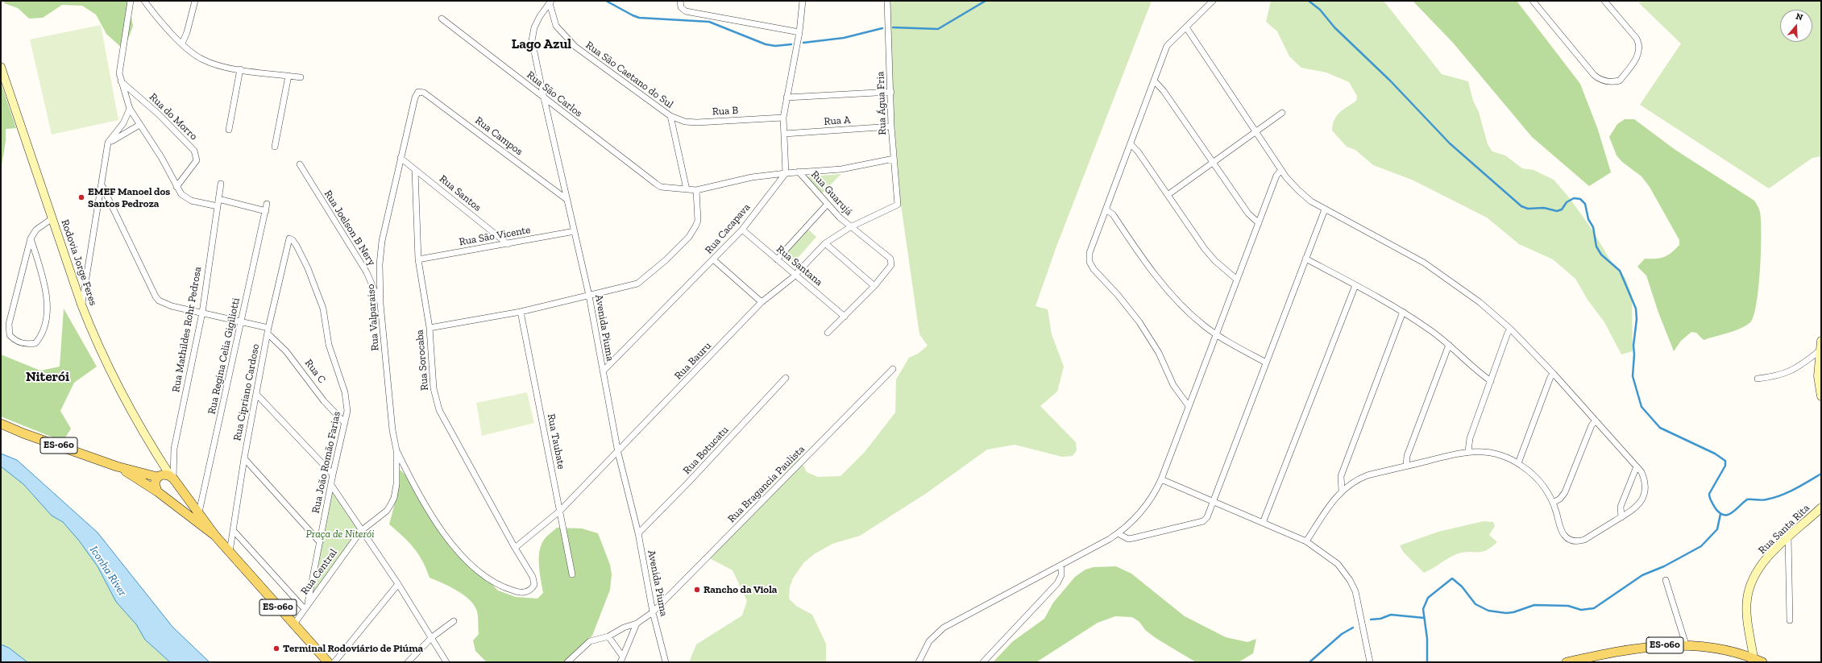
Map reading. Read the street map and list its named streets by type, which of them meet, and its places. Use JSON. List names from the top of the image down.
{
  "streets": {
    "main road": ["Rodovia Jorge Feres", "ES-060", "Rua Santa Rita"],
    "street": [
      "Rua São Caetano do Sul",
      "Rua São Carlos",
      "Rua Água Fria",
      "Rua B",
      "Rua do Morro",
      "Rua A",
      "Rua Campos",
      "Rua Santos",
      "Rua Guarujá",
      "Rua Joelson B Nery",
      "Rua Cacapava",
      "Rua São Vicente",
      "Rua Santana",
      "Rua Valparaiso",
      "Avenida Piuma",
      "Rua Mathildes Rohr Pedrosa",
      "Rua Regina Celia Gigiliotti",
      "Rua Sorocaba",
      "Rua Bauru",
      "Rua C",
      "Rua Cipriano Cardoso",
      "Rua Taubate",
      "Rua Botucatu",
      "Rua João Romão Farias",
      "Rua Bragancia Paulista",
      "Rua Central"
    ]
  },
  "crossings": [
    ["Rua São Caetano do Sul", "Rua São Carlos"],
    ["Rua São Caetano do Sul", "Rua B"],
    ["Rua São Caetano do Sul", "Avenida Piuma"],
    ["Rua São Carlos", "Avenida Piuma"],
    ["Rua Água Fria", "Rua A"],
    ["Rua Água Fria", "Rua Bauru"],
    ["Rua Campos", "Rua Valparaiso"],
    ["Rua Campos", "Avenida Piuma"],
    ["Rua Santos", "Rua São Vicente"],
    ["Rua Santos", "Rua Valparaiso"],
    ["Rua Santos", "Rua Sorocaba"],
    ["Rua Guarujá", "Rua Bauru"],
    ["Rua Joelson B Nery", "Rua Valparaiso"],
    ["Rua Cacapava", "Rua Santana"],
    ["Rua Cacapava", "Avenida Piuma"],
    ["Rua São Vicente", "Avenida Piuma"],
    ["Rua São Vicente", "Rua Sorocaba"],
    ["Rodovia Jorge Feres", "Rua Mathildes Rohr Pedrosa"],
    ["Rodovia Jorge Feres", "ES-060"],
    ["Rua Santana", "Rua Bauru"],
    ["Rua Valparaiso", "Rua Sorocaba"],
    ["Rua Valparaiso", "Rua Central"],
    ["Avenida Piuma", "Rua Bauru"],
    ["Avenida Piuma", "Rua Botucatu"],
    ["Avenida Piuma", "Rua Bragancia Paulista"],
    ["Rua Mathildes Rohr Pedrosa", "ES-060"],
    ["Rua Regina Celia Gigiliotti", "ES-060"],
    ["Rua Sorocaba", "Rua Bauru"],
    ["Rua Bauru", "Rua Taubate"],
    ["Rua C", "Rua Cipriano Cardoso"],
    ["Rua C", "Rua João Romão Farias"],
    ["Rua Cipriano Cardoso", "ES-060"],
    ["Rua Cipriano Cardoso", "Rua João Romão Farias"],
    ["ES-060", "Rua Santa Rita"],
    ["ES-060", "Rua Central"],
    ["Rua João Romão Farias", "Rua Central"]
  ],
  "districts": ["Lago Azul", "Niterói"],
  "water": ["Iconha River"],
  "parks": ["Praça de Niterói"],
  "places": ["EMEF Manoel dos Santos Pedroza", "Rancho da Viola", "Terminal Rodoviário de Piúma"],
  "north": "top"
}
